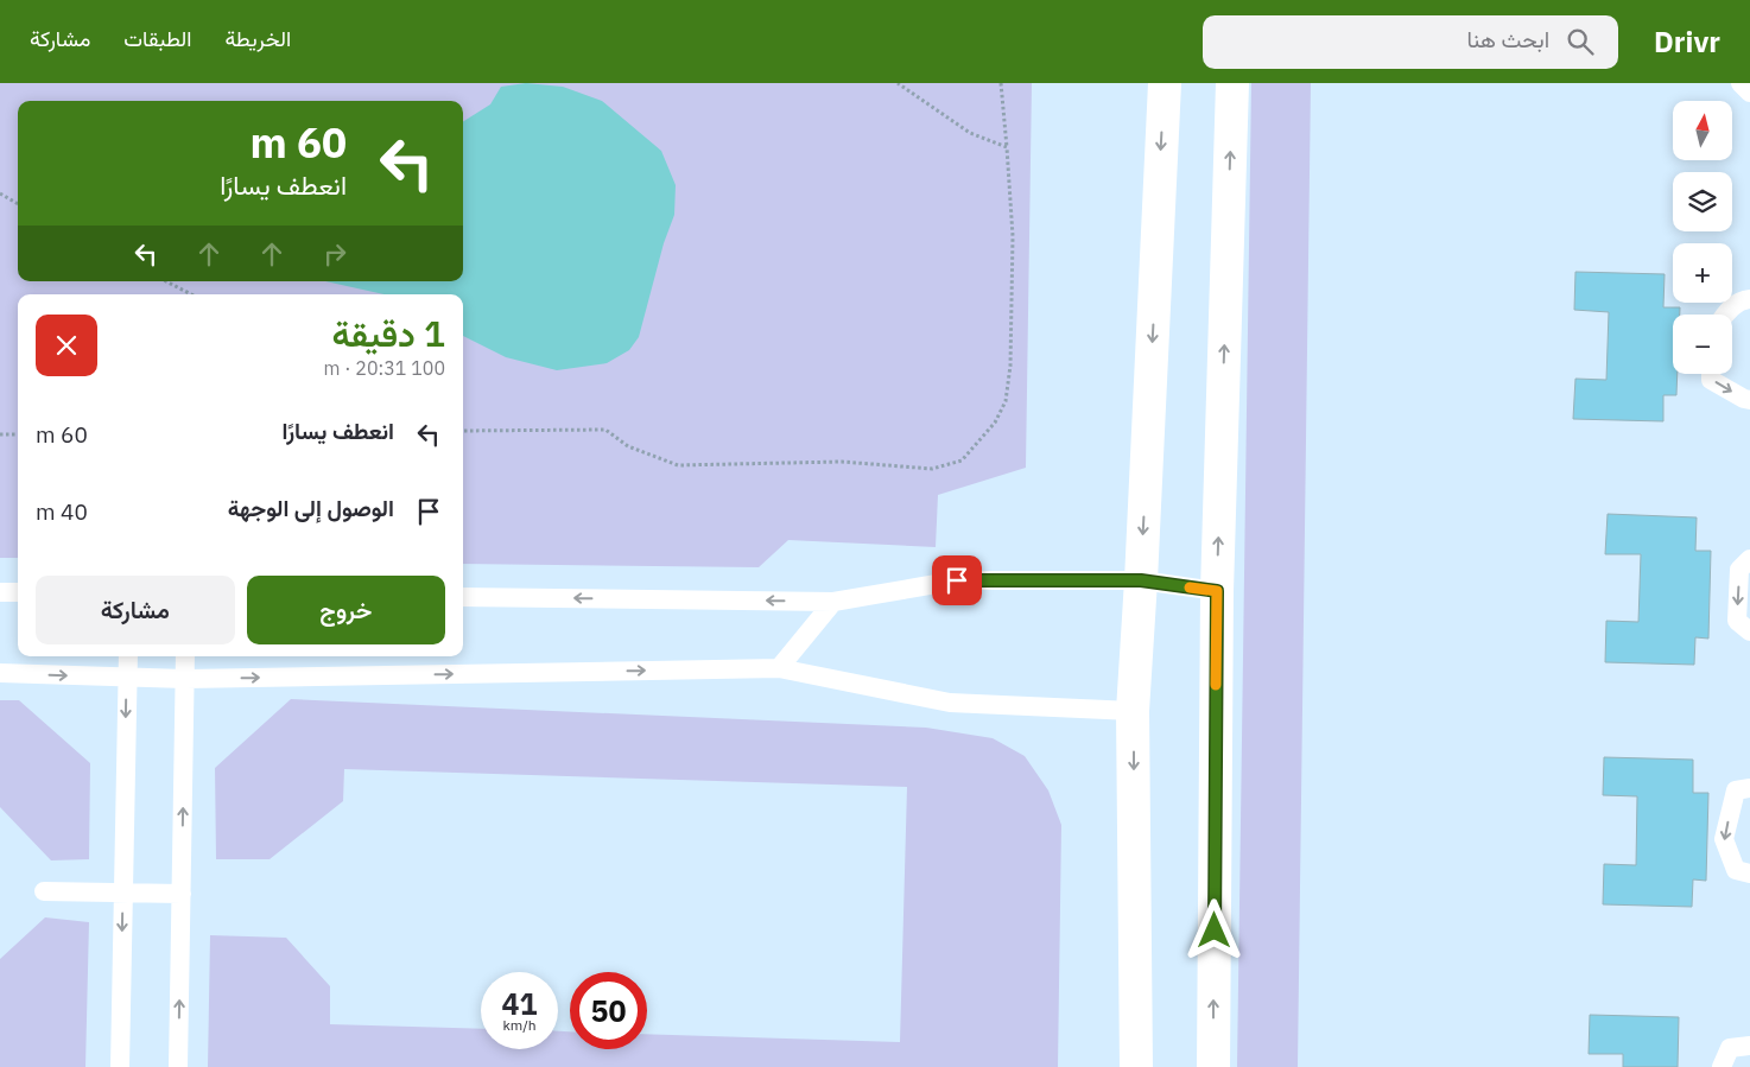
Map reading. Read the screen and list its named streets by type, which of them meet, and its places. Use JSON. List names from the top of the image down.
{
  "north": "top",
  "page": {
    "header": "Drivr",
    "search": "ابحث هنا",
    "nav": ["الخريطة", "الطبقات", "مشاركة"],
    "map_buttons": ["+", "−"],
    "turn": ["60 m", "انعطف يسارًا"],
    "heading": ["1 دقيقة", "100 m · 20:31"],
    "list": [
      {
        "name": "انعطف يسارًا",
        "value": "60 m"
      },
      {
        "name": "الوصول إلى الوجهة",
        "value": "40 m"
      }
    ],
    "buttons": ["خروج", "مشاركة"],
    "speed": "41 km/h",
    "limit": "50"
  }
}
